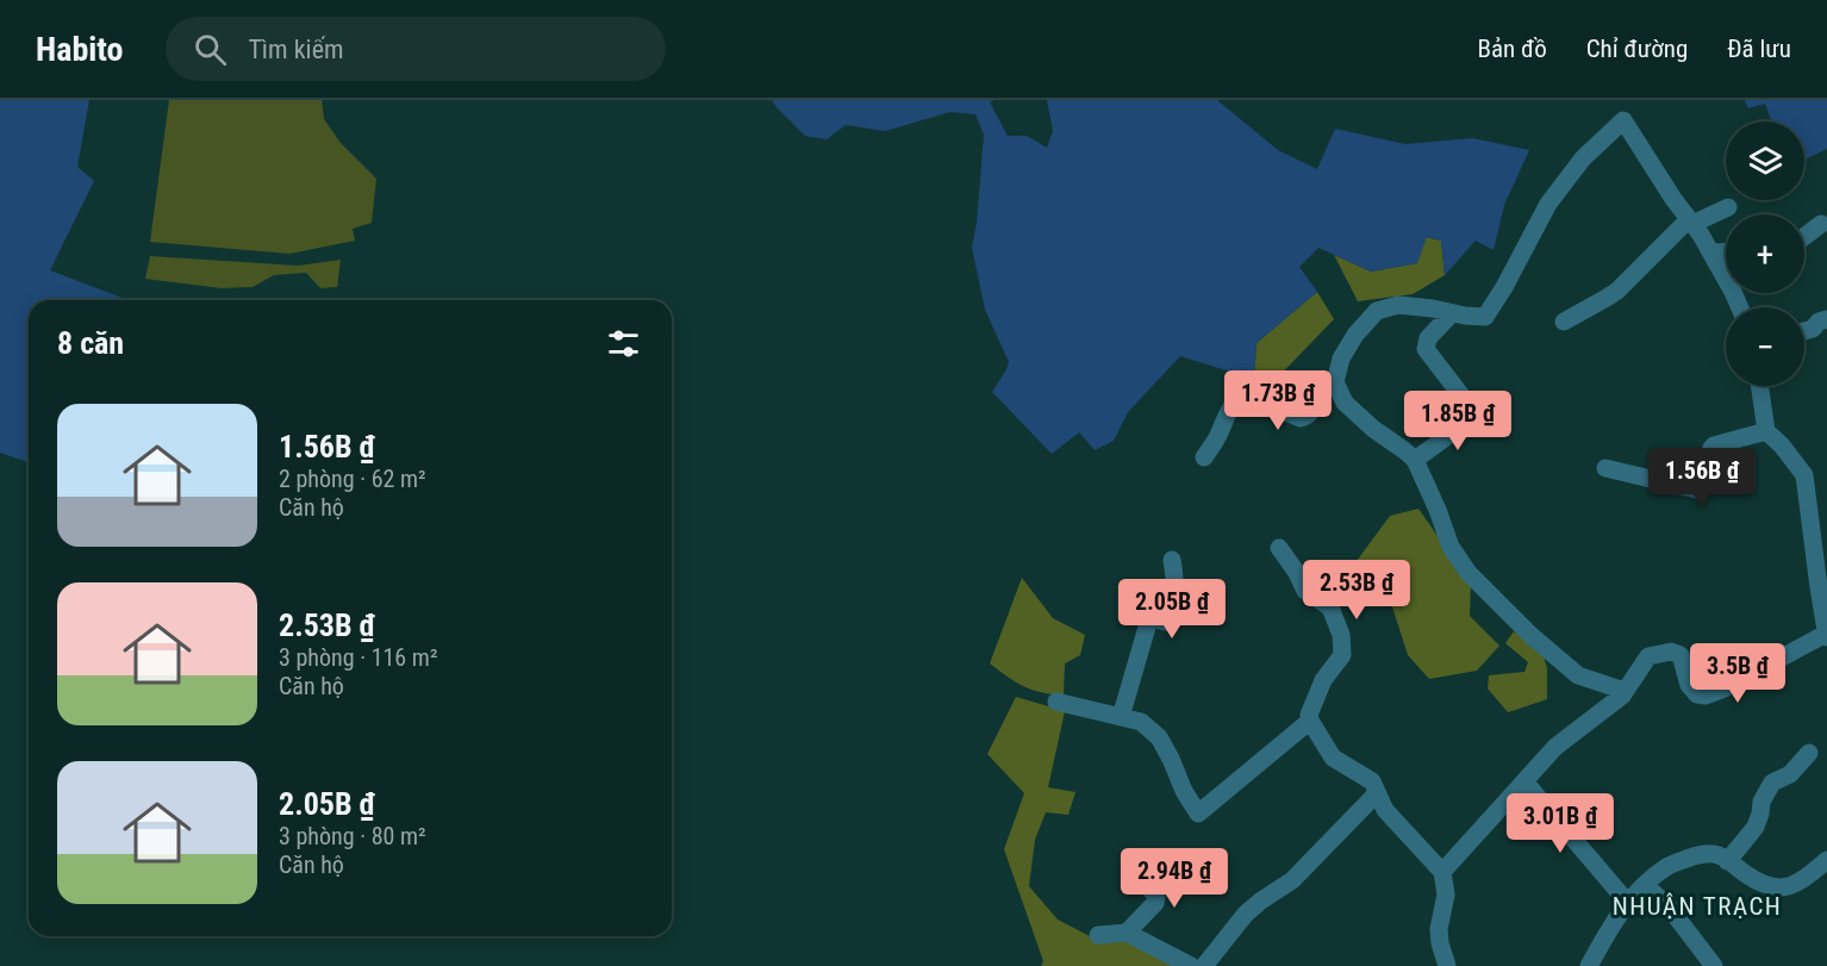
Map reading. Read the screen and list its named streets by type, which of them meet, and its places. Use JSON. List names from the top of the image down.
{
  "districts": ["NHUẬN TRẠCH"],
  "page": {
    "header": "Habito",
    "search": "Tìm kiếm",
    "nav": ["Bản đồ", "Chỉ đường", "Đã lưu"],
    "map_buttons": ["+", "−"],
    "heading": "8 căn",
    "price": [
      "1.73B ₫",
      "1.85B ₫",
      "1.56B ₫",
      "2.53B ₫",
      "2.05B ₫",
      "3.5B ₫",
      "3.01B ₫",
      "2.94B ₫"
    ],
    "list": [
      {
        "name": "1.56B ₫",
        "note": "2 phòng · 62 m² · Căn hộ"
      },
      {
        "name": "2.53B ₫",
        "note": "3 phòng · 116 m² · Căn hộ"
      },
      {
        "name": "2.05B ₫",
        "note": "3 phòng · 80 m² · Căn hộ"
      }
    ]
  }
}
